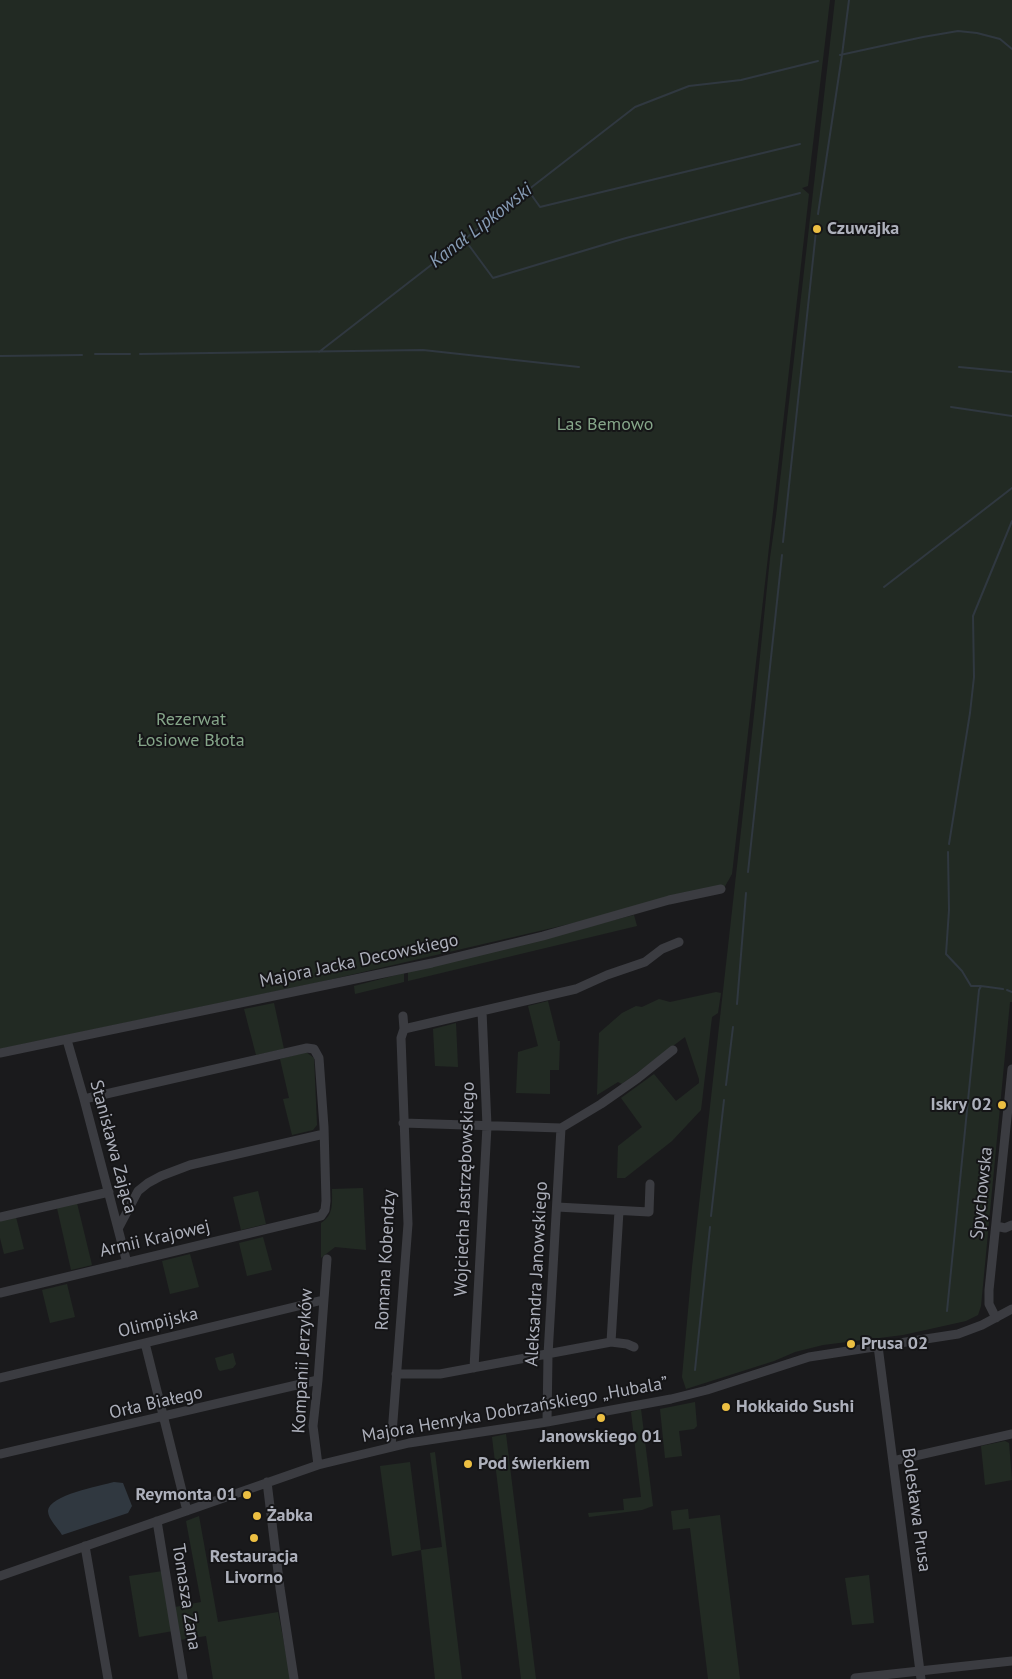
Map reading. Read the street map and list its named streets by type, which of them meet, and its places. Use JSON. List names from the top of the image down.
{
  "streets": {
    "street": [
      "Majora Jacka Decowskiego",
      "Stanisława Zająca",
      "Wojciecha Jastrzębowskiego",
      "Spychowska",
      "Armii Krajowej",
      "Romana Kobendzy",
      "Aleksandra Janowskiego",
      "Olimpijska",
      "Kompanii Jerzyków",
      "Orła Białego",
      "Majora Henryka Dobrzańskiego „Hubala”",
      "Bolesława Prusa",
      "Tomasza Zana"
    ]
  },
  "crossings": [
    ["Majora Jacka Decowskiego", "Stanisława Zająca"],
    ["Stanisława Zająca", "Armii Krajowej"],
    ["Spychowska", "Majora Henryka Dobrzańskiego „Hubala”"],
    ["Romana Kobendzy", "Majora Henryka Dobrzańskiego „Hubala”"],
    ["Aleksandra Janowskiego", "Majora Henryka Dobrzańskiego „Hubala”"],
    ["Olimpijska", "Kompanii Jerzyków"],
    ["Kompanii Jerzyków", "Orła Białego"],
    ["Kompanii Jerzyków", "Majora Henryka Dobrzańskiego „Hubala”"],
    ["Majora Henryka Dobrzańskiego „Hubala”", "Bolesława Prusa"],
    ["Majora Henryka Dobrzańskiego „Hubala”", "Tomasza Zana"]
  ],
  "water": ["Kanał Lipkowski"],
  "parks": ["Las Bemowo", "Rezerwat Łosiowe Błota"],
  "places": [
    "Czuwajka",
    "Iskry 02",
    "Prusa 02",
    "Hokkaido Sushi",
    "Janowskiego 01",
    "Pod świerkiem",
    "Reymonta 01",
    "Żabka",
    "Restauracja Livorno"
  ]
}
